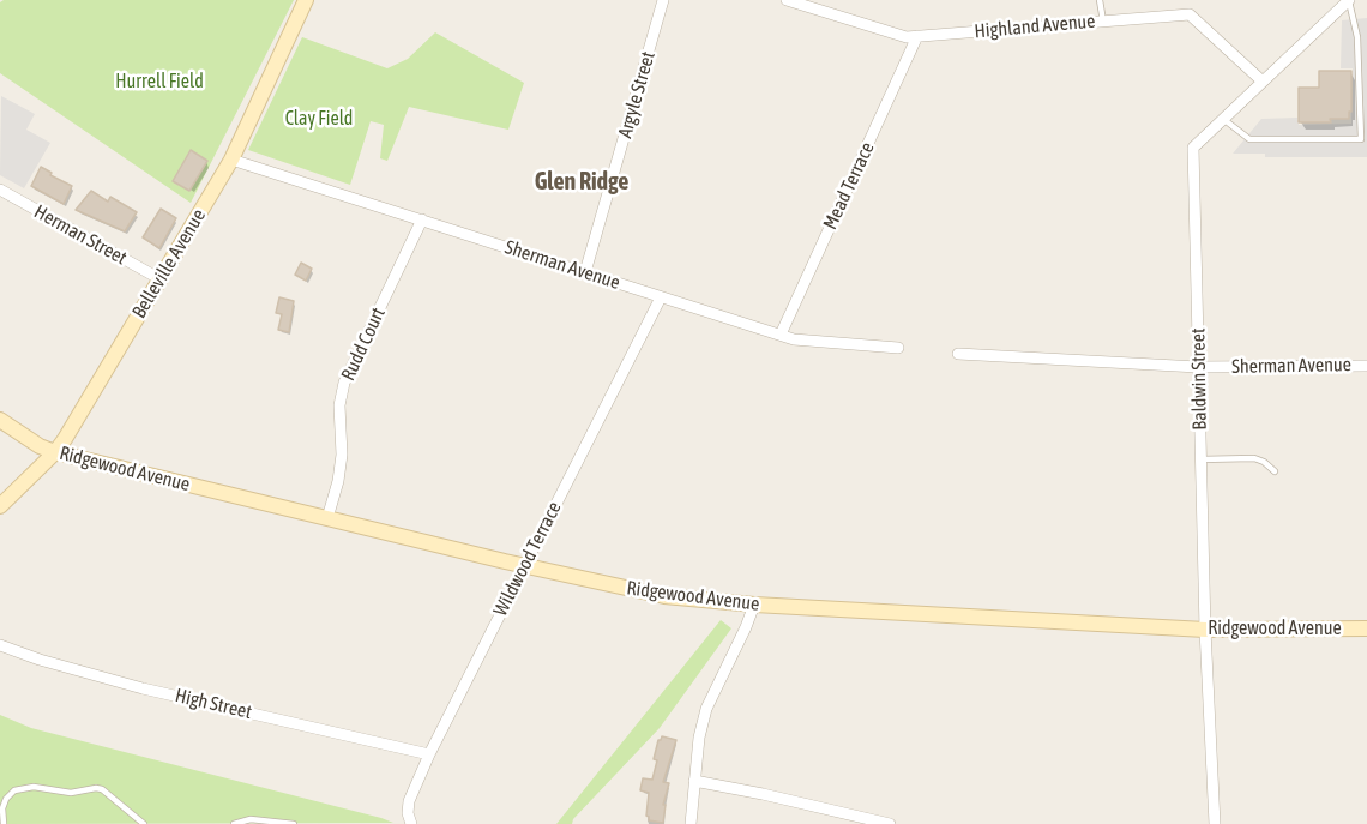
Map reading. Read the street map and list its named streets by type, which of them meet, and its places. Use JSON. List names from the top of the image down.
{
  "streets": {
    "street": [
      "Highland Avenue",
      "Argyle Street",
      "Mead Terrace",
      "Herman Street",
      "Belleville Avenue",
      "Sherman Avenue",
      "Rudd Court",
      "Baldwin Street",
      "Ridgewood Avenue",
      "Wildwood Terrace",
      "High Street"
    ]
  },
  "crossings": [
    ["Highland Avenue", "Mead Terrace"],
    ["Argyle Street", "Sherman Avenue"],
    ["Mead Terrace", "Sherman Avenue"],
    ["Herman Street", "Belleville Avenue"],
    ["Belleville Avenue", "Sherman Avenue"],
    ["Belleville Avenue", "Ridgewood Avenue"],
    ["Sherman Avenue", "Rudd Court"],
    ["Sherman Avenue", "Baldwin Street"],
    ["Sherman Avenue", "Wildwood Terrace"],
    ["Rudd Court", "Ridgewood Avenue"],
    ["Baldwin Street", "Ridgewood Avenue"],
    ["Ridgewood Avenue", "Wildwood Terrace"],
    ["Wildwood Terrace", "High Street"]
  ],
  "districts": ["Glen Ridge"],
  "parks": ["Hurrell Field", "Clay Field"]
}
